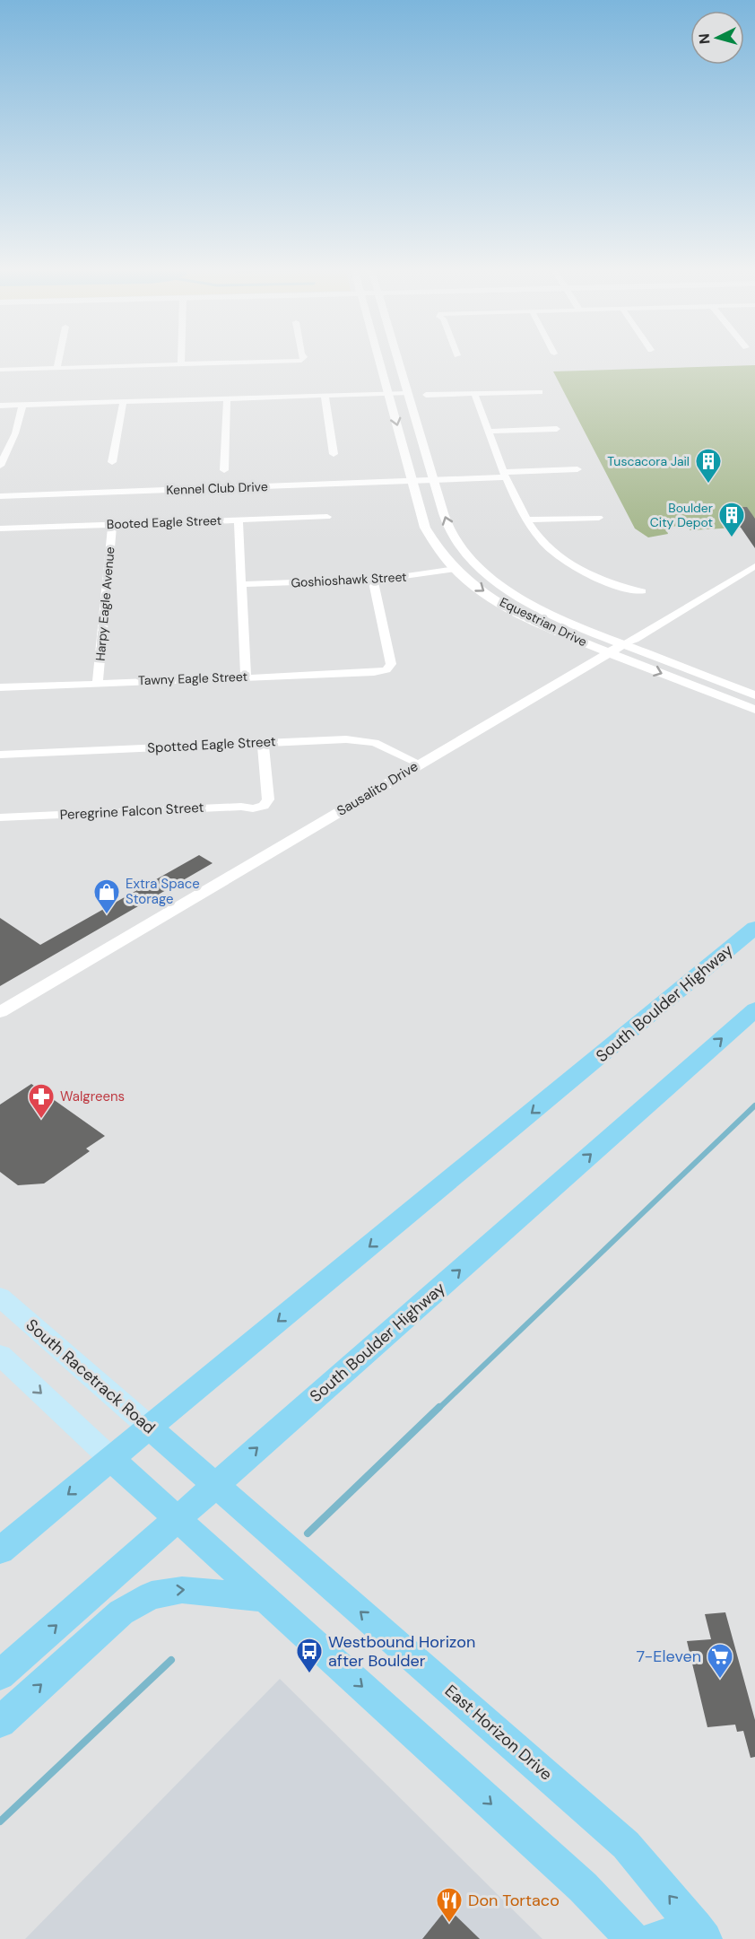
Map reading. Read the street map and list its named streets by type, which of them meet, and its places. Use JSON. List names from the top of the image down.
{
  "streets": {
    "main road": ["South Boulder Highway", "South Racetrack Road", "East Horizon Drive"],
    "street": [
      "Kennel Club Drive",
      "Booted Eagle Street",
      "Goshioshawk Street",
      "Harpy Eagle Avenue",
      "Equestrian Drive",
      "Tawny Eagle Street",
      "Spotted Eagle Street",
      "Sausalito Drive",
      "Peregrine Falcon Street"
    ]
  },
  "crossings": [
    ["Kennel Club Drive", "Equestrian Drive"],
    ["Booted Eagle Street", "Harpy Eagle Avenue"],
    ["Goshioshawk Street", "Equestrian Drive"],
    ["Goshioshawk Street", "Tawny Eagle Street"],
    ["Harpy Eagle Avenue", "Tawny Eagle Street"],
    ["Equestrian Drive", "Sausalito Drive"],
    ["Spotted Eagle Street", "Sausalito Drive"],
    ["Spotted Eagle Street", "Peregrine Falcon Street"],
    ["South Boulder Highway", "South Racetrack Road"],
    ["South Boulder Highway", "East Horizon Drive"],
    ["South Racetrack Road", "East Horizon Drive"]
  ],
  "places": {
    "building": ["Tuscacora Jail", "Boulder City Depot"],
    "shop": ["Extra Space Storage"],
    "pharmacy": ["Walgreens"],
    "bus stop": ["Westbound Horizon after Boulder"],
    "supermarket": ["7-Eleven"],
    "restaurant": ["Don Tortaco"]
  },
  "north": "left"
}
